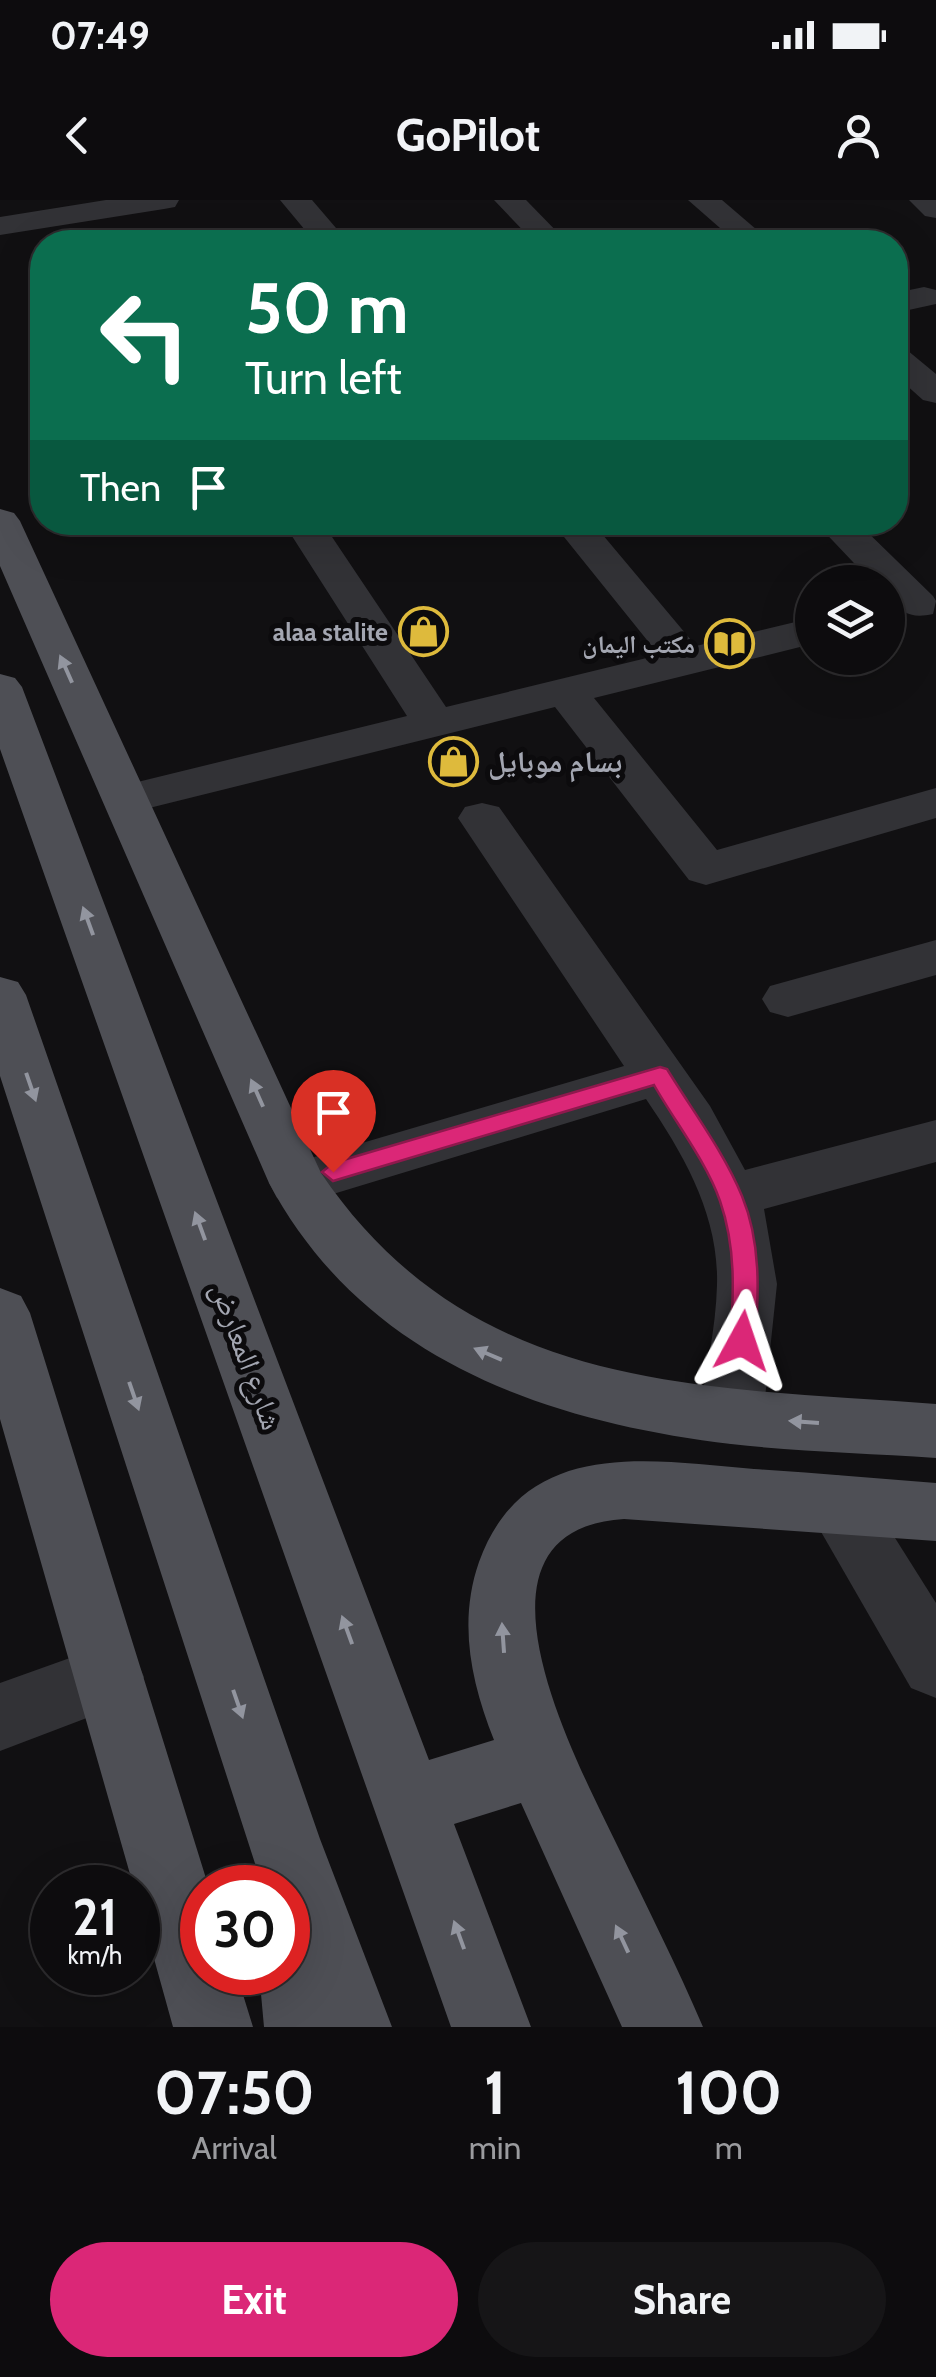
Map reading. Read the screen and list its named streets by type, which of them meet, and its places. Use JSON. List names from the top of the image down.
{
  "streets": {
    "main road": ["شارع المعارض"]
  },
  "places": {
    "shop": ["alaa stalite", "بسام موبايل"],
    "library": ["مكتب اليمان"]
  },
  "page": {
    "status": "07:49",
    "header": "GoPilot",
    "turn": ["50 m", "Turn left"],
    "then": "Then",
    "speed": "21 km/h",
    "limit": "30",
    "eta": [
      "07:50",
      "Arrival",
      "1",
      "min",
      "100",
      "m"
    ],
    "buttons": ["Exit", "Share"]
  }
}
